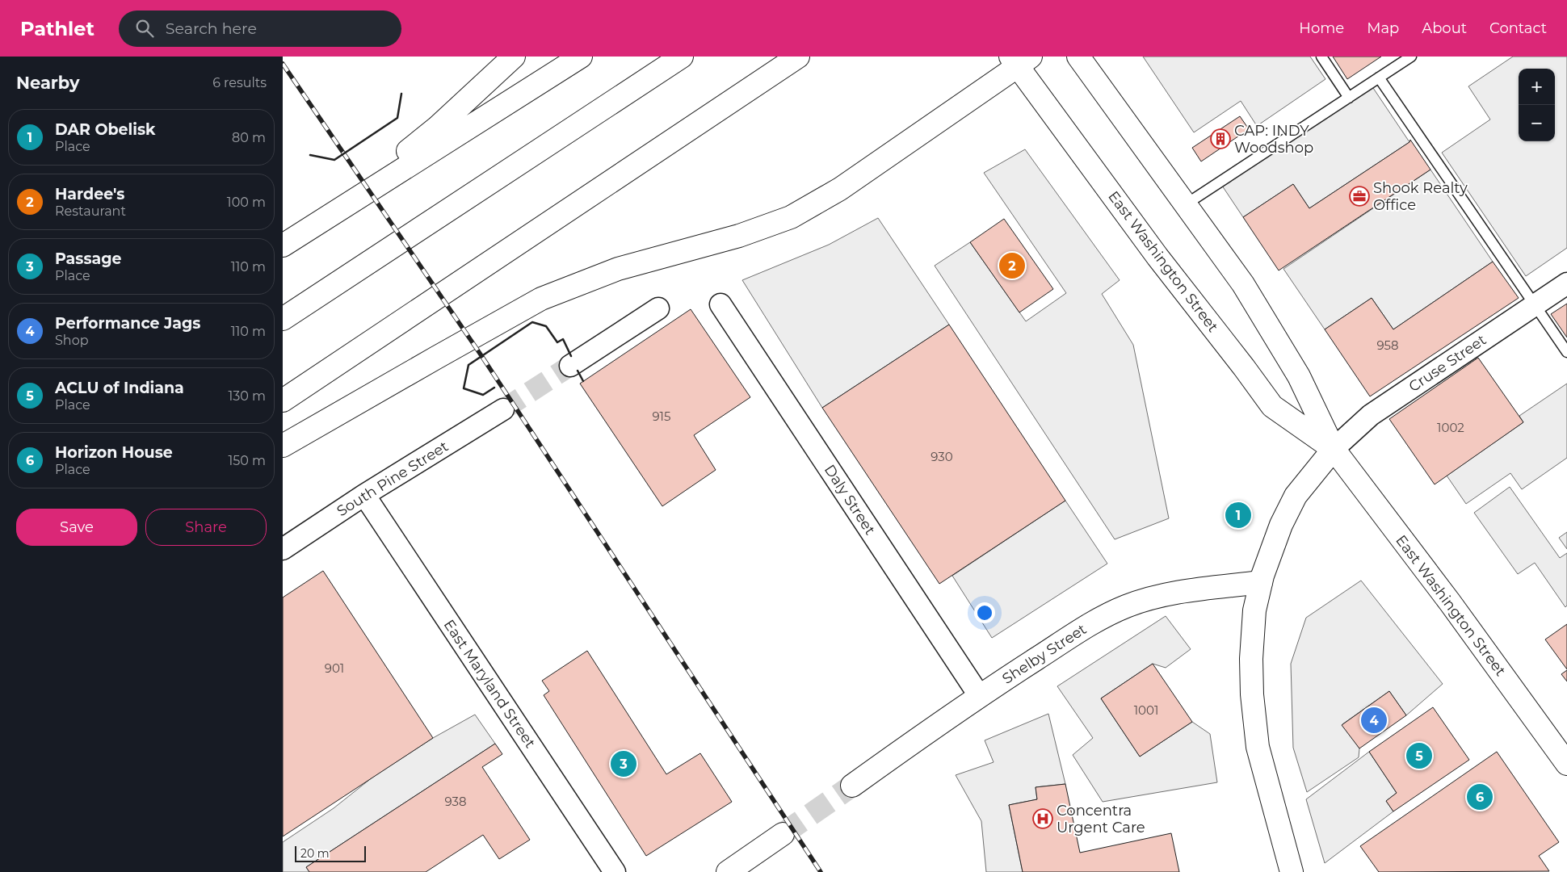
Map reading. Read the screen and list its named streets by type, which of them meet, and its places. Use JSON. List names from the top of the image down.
{
  "streets": {
    "main road": ["East Washington Street", "Shelby Street"],
    "street": [
      "Cruse Street",
      "South Pine Street",
      "Daly Street",
      "East Maryland Street"
    ]
  },
  "crossings": [
    ["East Washington Street", "Cruse Street"],
    ["South Pine Street", "East Maryland Street"],
    ["Daly Street", "Shelby Street"]
  ],
  "places": {
    "building": ["CAP: INDY Woodshop"],
    "office": ["Shook Realty Office"],
    "hospital": ["Concentra Urgent Care"]
  },
  "house_numbers": [
    "958",
    "915",
    "1002",
    "930",
    "901",
    "1001",
    "938"
  ],
  "scale_bar": "20 m",
  "page": {
    "header": "Pathlet",
    "search": "Search here",
    "nav": [
      "Home",
      "Map",
      "About",
      "Contact"
    ],
    "heading": ["Nearby", "6 results"],
    "map_buttons": ["+", "−"],
    "list": [
      {
        "mark": "1",
        "name": "DAR Obelisk",
        "note": "Place",
        "value": "80 m"
      },
      {
        "mark": "2",
        "name": "Hardee's",
        "note": "Restaurant",
        "value": "100 m"
      },
      {
        "mark": "3",
        "name": "Passage",
        "note": "Place",
        "value": "110 m"
      },
      {
        "mark": "4",
        "name": "Performance Jags",
        "note": "Shop",
        "value": "110 m"
      },
      {
        "mark": "5",
        "name": "ACLU of Indiana",
        "note": "Place",
        "value": "130 m"
      },
      {
        "mark": "6",
        "name": "Horizon House",
        "note": "Place",
        "value": "150 m"
      }
    ],
    "pins": [
      "2",
      "1",
      "4",
      "5",
      "3",
      "6"
    ],
    "buttons": ["Save", "Share"],
    "scale": "20 m"
  }
}
